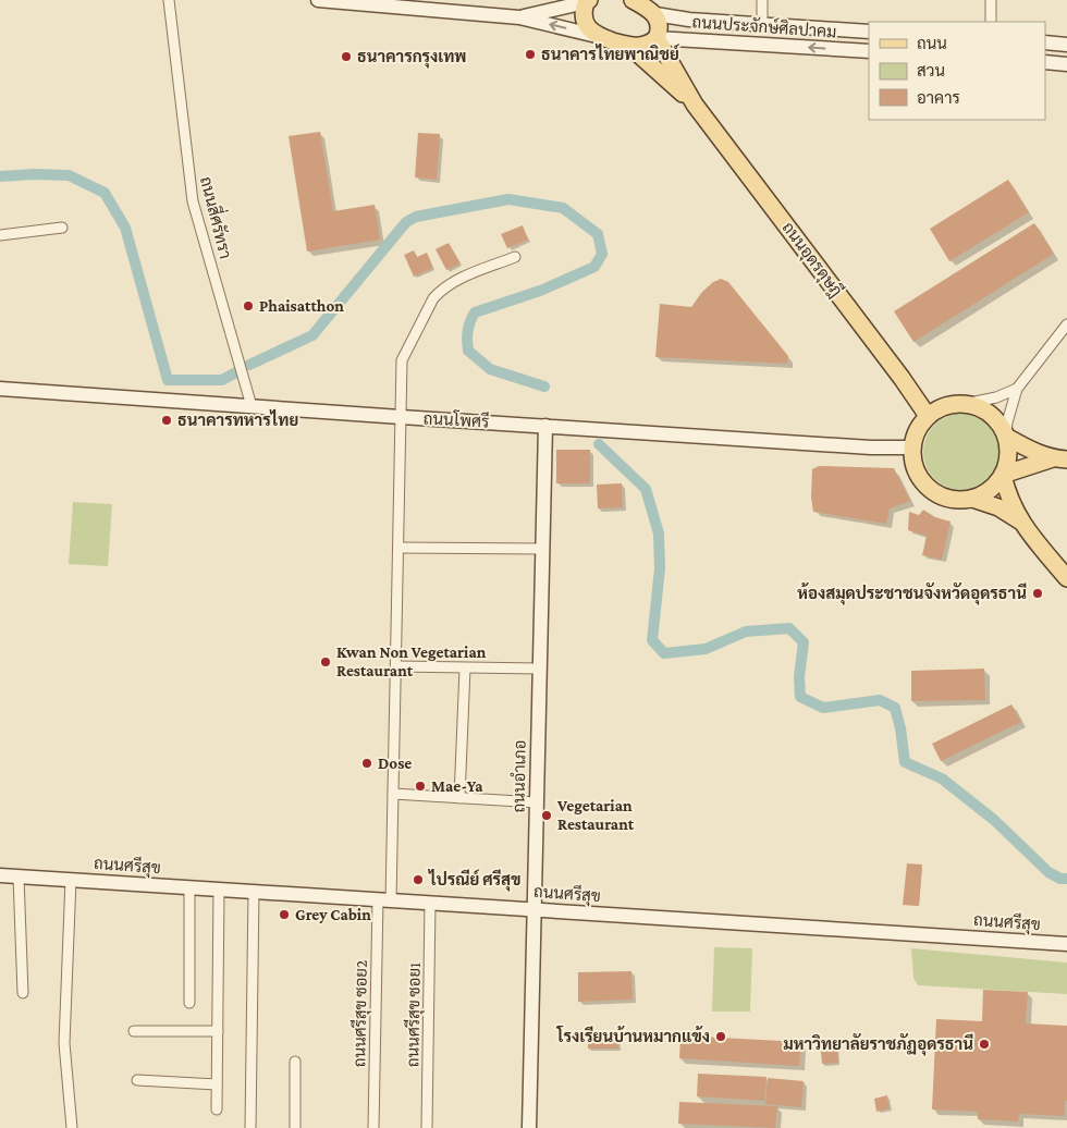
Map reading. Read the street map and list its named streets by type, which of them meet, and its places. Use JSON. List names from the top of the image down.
{
  "streets": {
    "main road": [
      "ถนนประจักษ์ศิลปาคม",
      "ถนนอุดรดุษฎี",
      "ถนนโพศรี",
      "ถนนอำเภอ",
      "ถนนศรีสุข"
    ],
    "street": ["ถนนสี่ศรัทรา", "ถนนศรีสุข ซอย2", "ถนนศรีสุข ซอย1"]
  },
  "crossings": [
    ["ถนนประจักษ์ศิลปาคม", "ถนนอุดรดุษฎี"],
    ["ถนนสี่ศรัทรา", "ถนนโพศรี"],
    ["ถนนอุดรดุษฎี", "ถนนโพศรี"],
    ["ถนนโพศรี", "ถนนอำเภอ"],
    ["ถนนโพศรี", "ถนนศรีสุข ซอย2"],
    ["ถนนอำเภอ", "ถนนศรีสุข"],
    ["ถนนศรีสุข", "ถนนศรีสุข ซอย2"],
    ["ถนนศรีสุข", "ถนนศรีสุข ซอย1"]
  ],
  "places": [
    "ธนาคารไทยพาณิชย์",
    "ธนาคารกรุงเทพ",
    "Phaisatthon",
    "ธนาคารทหารไทย",
    "ห้องสมุดประชาชนจังหวัดอุดรธานี",
    "Kwan Non Vegetarian Restaurant",
    "Dose",
    "Mae-Ya",
    "Vegetarian Restaurant",
    "ไปรณีย์ ศรีสุข",
    "Grey Cabin",
    "โรงเรียนบ้านหมากแข้ง",
    "มหาวิทยาลัยราชภัฏอุดรธานี"
  ],
  "legend": ["ถนน", "สวน", "อาคาร"]
}
